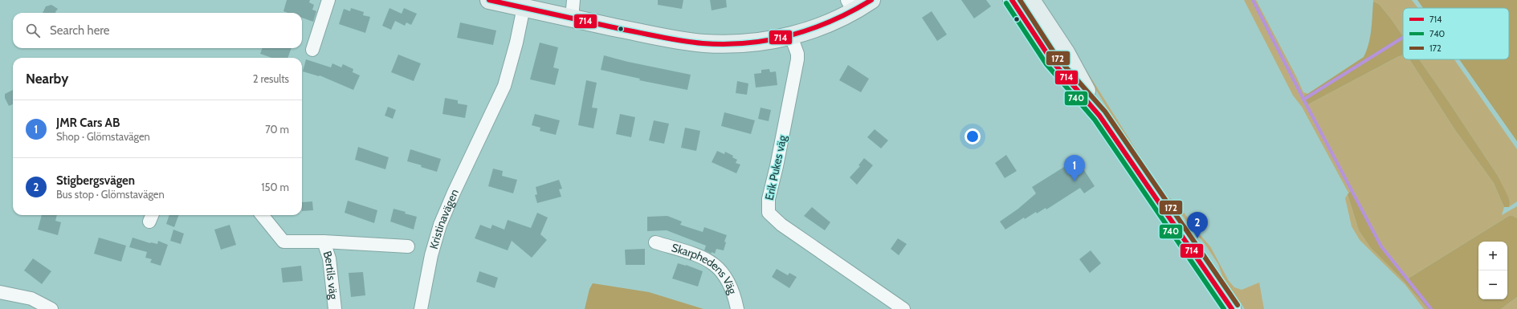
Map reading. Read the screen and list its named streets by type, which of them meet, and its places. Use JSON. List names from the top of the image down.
{
  "streets": {
    "street": [
      "Erik Pukes väg",
      "Kristinavägen",
      "Skarphedens Väg",
      "Bertils väg"
    ]
  },
  "lines": ["transit line 714", "transit line 172", "transit line 740"],
  "legend": ["714", "740", "172"],
  "page": {
    "search": "Search here",
    "heading": ["Nearby", "2 results"],
    "list": [
      {
        "mark": "1",
        "name": "JMR Cars AB",
        "note": "Shop · Glömstavägen",
        "value": "70 m"
      },
      {
        "mark": "2",
        "name": "Stigbergsvägen",
        "note": "Bus stop · Glömstavägen",
        "value": "150 m"
      }
    ],
    "pins": ["1", "2"],
    "map_buttons": ["+", "−"]
  }
}
